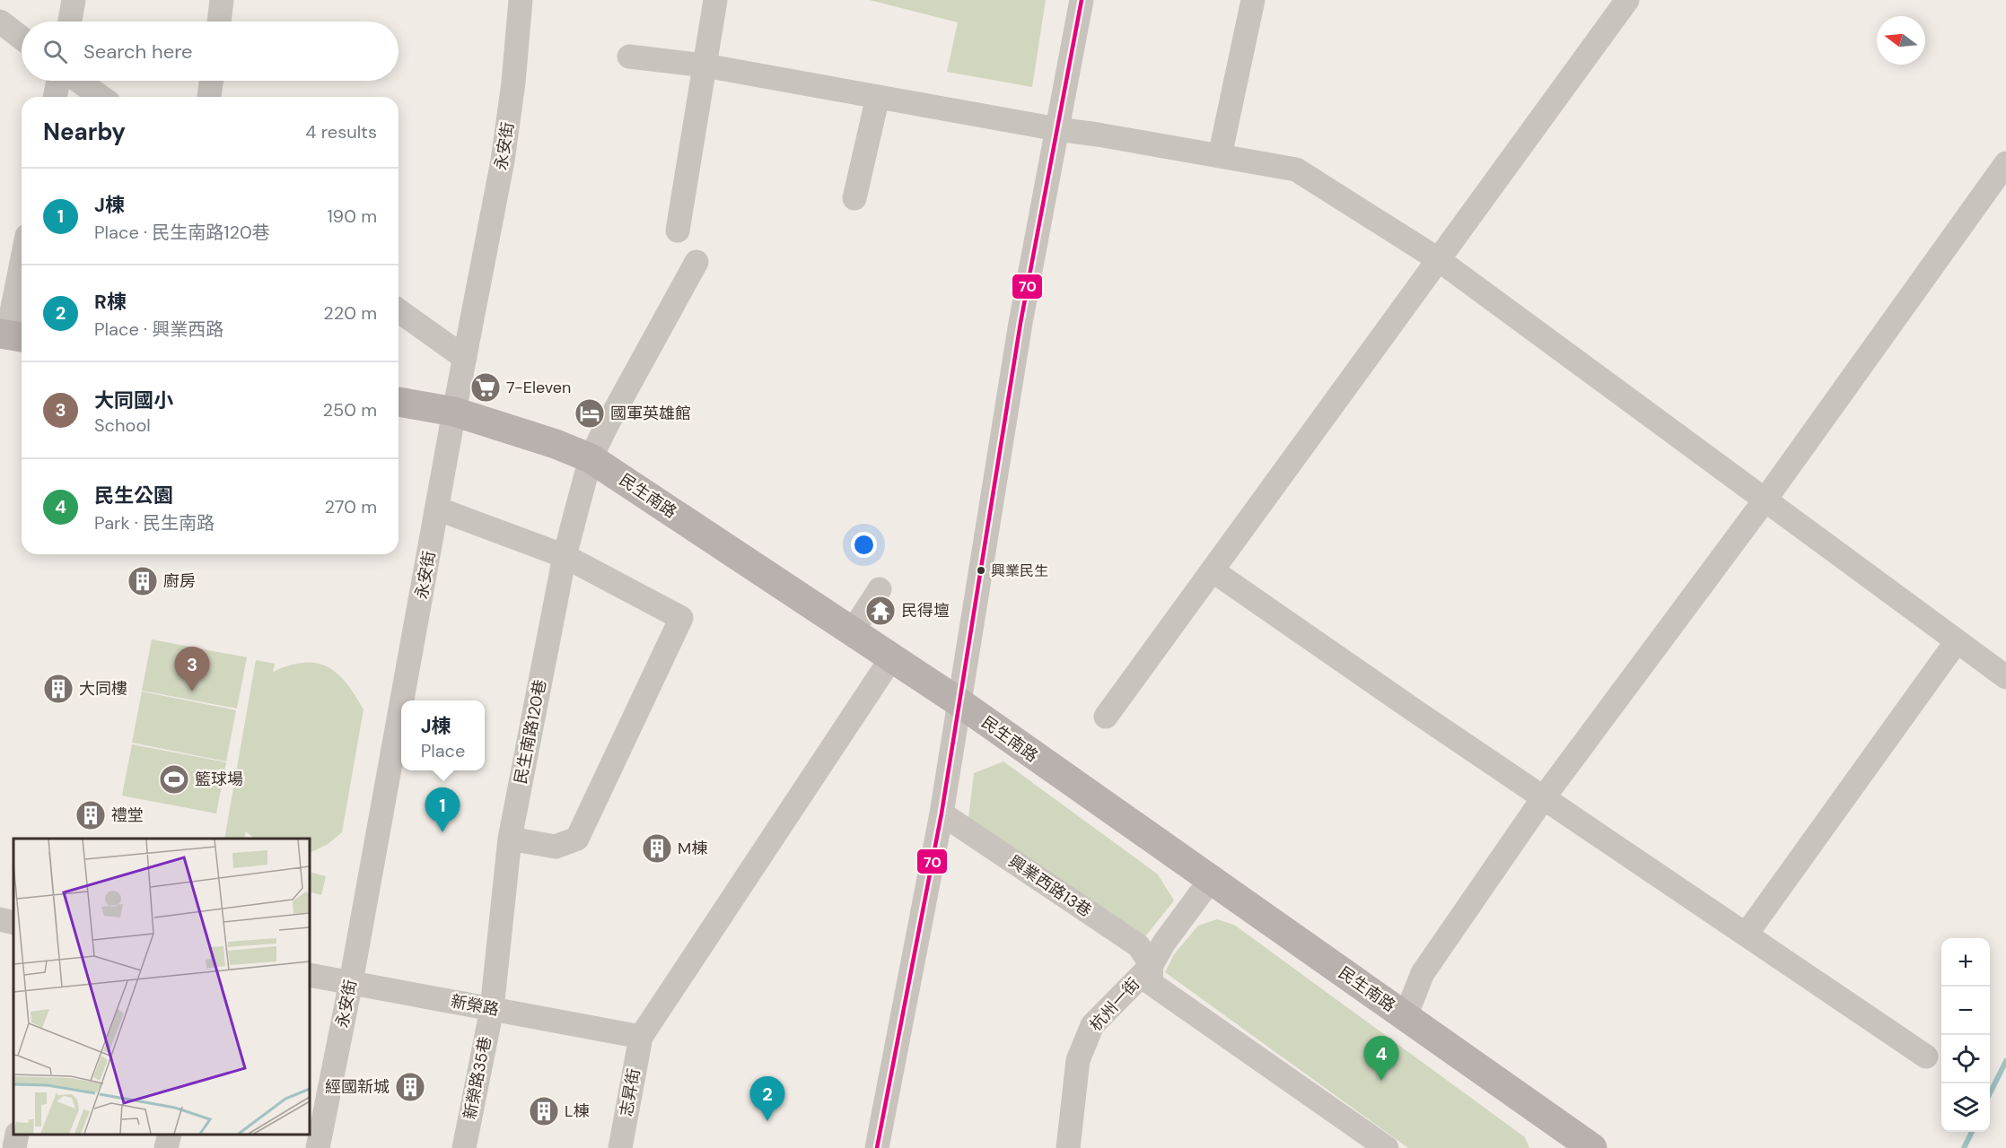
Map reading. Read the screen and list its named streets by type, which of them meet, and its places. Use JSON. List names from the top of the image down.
{
  "streets": {
    "main road": ["民生南路"],
    "street": [
      "永安街",
      "民生南路120巷",
      "興業西路13巷",
      "杭州一街",
      "新榮路",
      "新榮路35巷",
      "志昇街"
    ]
  },
  "crossings": [
    ["永安街", "民生南路"],
    ["永安街", "新榮路"],
    ["民生南路", "民生南路120巷"],
    ["民生南路", "杭州一街"],
    ["民生南路120巷", "新榮路"],
    ["民生南路120巷", "新榮路35巷"],
    ["興業西路13巷", "杭州一街"],
    ["新榮路", "新榮路35巷"],
    ["新榮路", "志昇街"]
  ],
  "places": {
    "supermarket": ["7-Eleven"],
    "hotel": ["國軍英雄館"],
    "other": ["興業民生"],
    "building": [
      "廚房",
      "大同樓",
      "禮堂",
      "M棟",
      "經國新城",
      "L棟"
    ],
    "temple": ["民得壇"],
    "sports": ["籃球場"]
  },
  "lines": ["transit line 70"],
  "north": "left",
  "page": {
    "search": "Search here",
    "heading": ["Nearby", "4 results"],
    "list": [
      {
        "mark": "1",
        "name": "J棟",
        "note": "Place · 民生南路120巷",
        "value": "190 m"
      },
      {
        "mark": "2",
        "name": "R棟",
        "note": "Place · 興業西路",
        "value": "220 m"
      },
      {
        "mark": "3",
        "name": "大同國小",
        "note": "School",
        "value": "250 m"
      },
      {
        "mark": "4",
        "name": "民生公園",
        "note": "Park · 民生南路",
        "value": "270 m"
      }
    ],
    "pins": [
      "3",
      "1",
      "4",
      "2"
    ],
    "popup": ["J棟", "Place"],
    "map_buttons": ["+", "−"]
  }
}
